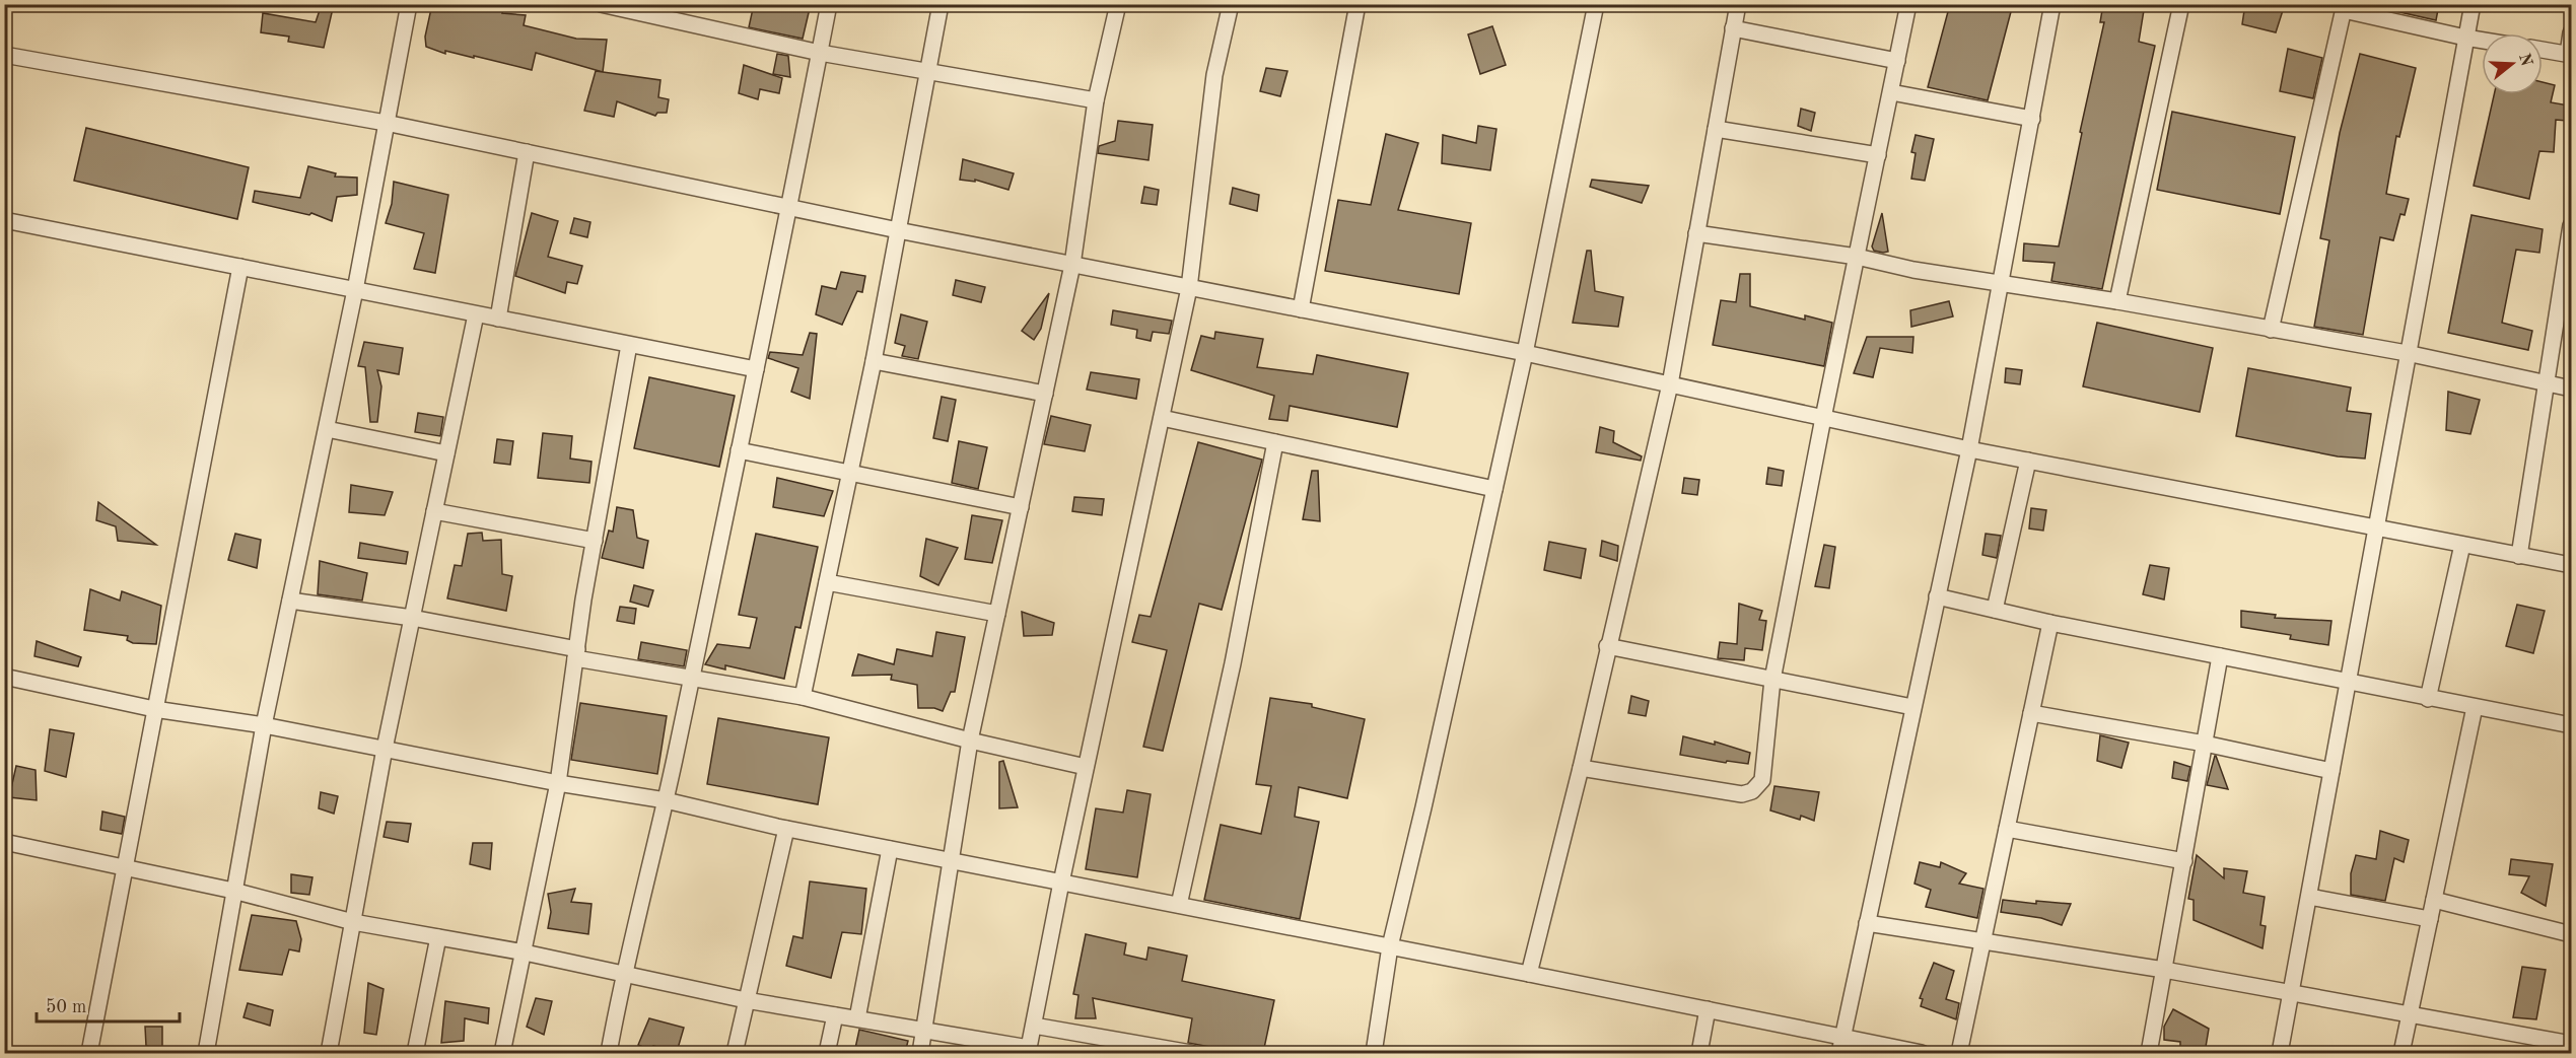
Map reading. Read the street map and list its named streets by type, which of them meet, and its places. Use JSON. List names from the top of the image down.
{
  "scale_bar": "50 m",
  "north": "right"
}
